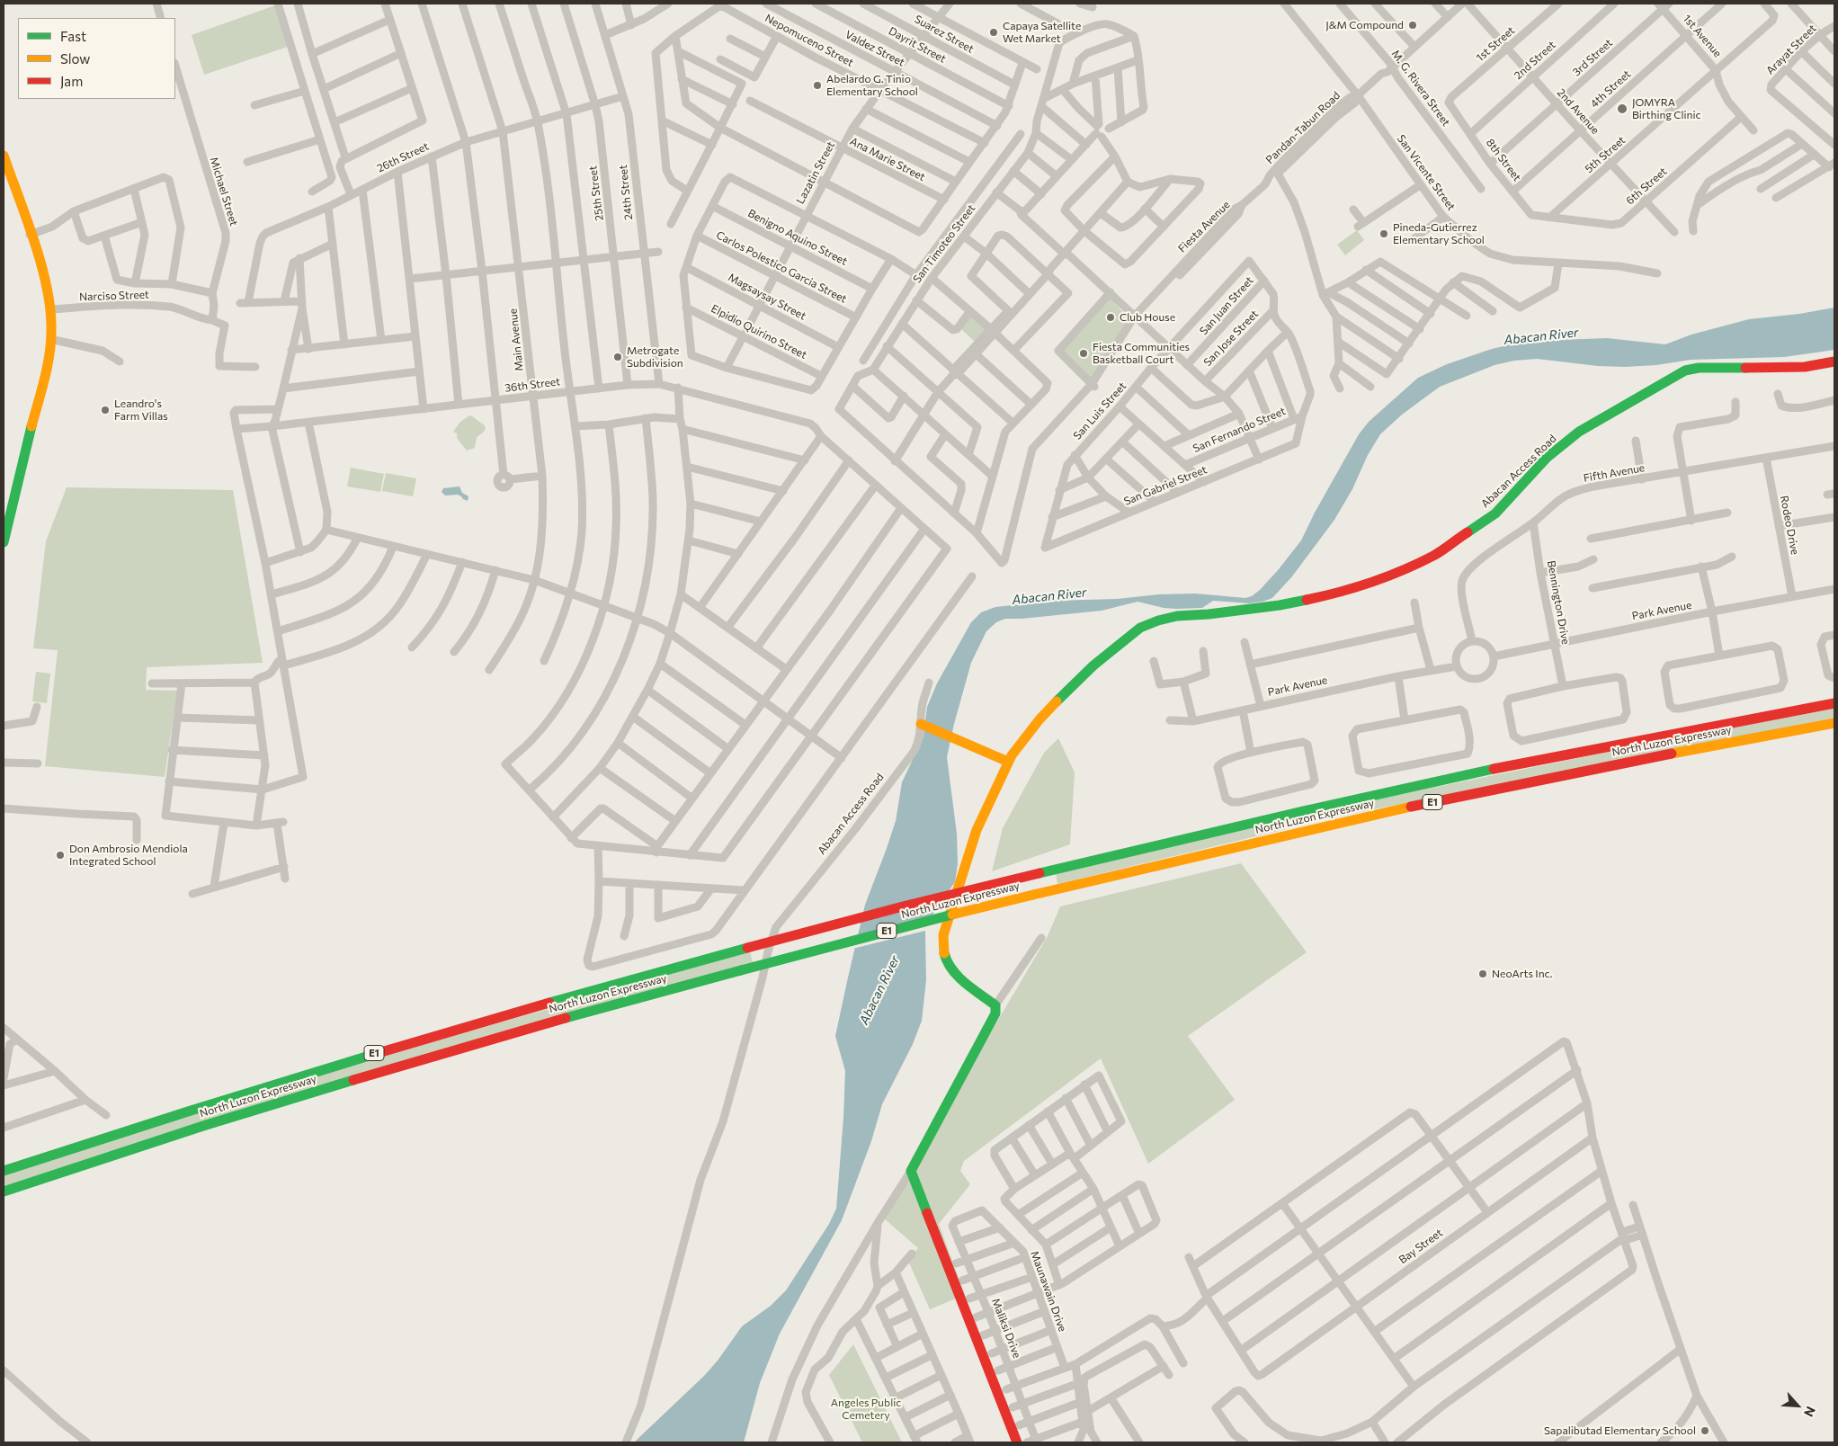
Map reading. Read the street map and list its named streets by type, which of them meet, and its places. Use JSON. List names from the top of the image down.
{
  "streets": {
    "main road": ["Abacan Access Road", "North Luzon Expressway", "E1"],
    "street": [
      "Suarez Street",
      "1st Avenue",
      "Nepomuceno Street",
      "1st Street",
      "Dayrit Street",
      "Valdez Street",
      "Arayat Street",
      "3rd Street",
      "2nd Street",
      "M. G. Rivera Street",
      "4th Street",
      "2nd Avenue",
      "Pandan-Tabun Road",
      "5th Street",
      "26th Street",
      "Ana Marie Street",
      "8th Street",
      "Lazatin Street",
      "San Vicente Street",
      "6th Street",
      "Michael Street",
      "24th Street",
      "25th Street",
      "Fiesta Avenue",
      "Benigno Aquino Street",
      "San Timoteo Street",
      "Carlos Polestico Garcia Street",
      "Narciso Street",
      "Magsaysay Street",
      "San Juan Street",
      "Elpidio Quirino Street",
      "San Jose Street",
      "Main Avenue",
      "36th Street",
      "San Luis Street",
      "San Fernando Street",
      "Fifth Avenue",
      "San Gabriel Street",
      "Rodeo Drive",
      "Bennington Drive",
      "Park Avenue",
      "Bay Street",
      "Maunawain Drive",
      "Maliksi Drive"
    ]
  },
  "crossings": [
    ["Suarez Street", "Lazatin Street"],
    ["1st Avenue", "3rd Street"],
    ["1st Avenue", "4th Street"],
    ["1st Avenue", "5th Street"],
    ["1st Avenue", "6th Street"],
    ["Nepomuceno Street", "Lazatin Street"],
    ["1st Street", "2nd Avenue"],
    ["1st Street", "8th Street"],
    ["Dayrit Street", "Lazatin Street"],
    ["Valdez Street", "Lazatin Street"],
    ["3rd Street", "2nd Avenue"],
    ["3rd Street", "8th Street"],
    ["2nd Street", "2nd Avenue"],
    ["2nd Street", "8th Street"],
    ["M. G. Rivera Street", "Pandan-Tabun Road"],
    ["4th Street", "2nd Avenue"],
    ["4th Street", "8th Street"],
    ["2nd Avenue", "5th Street"],
    ["2nd Avenue", "6th Street"],
    ["Pandan-Tabun Road", "San Vicente Street"],
    ["Pandan-Tabun Road", "Fiesta Avenue"],
    ["5th Street", "8th Street"],
    ["5th Street", "6th Street"],
    ["26th Street", "24th Street"],
    ["26th Street", "25th Street"],
    ["26th Street", "Main Avenue"],
    ["Ana Marie Street", "Lazatin Street"],
    ["8th Street", "6th Street"],
    ["Lazatin Street", "Benigno Aquino Street"],
    ["Lazatin Street", "Carlos Polestico Garcia Street"],
    ["Lazatin Street", "Magsaysay Street"],
    ["Lazatin Street", "Elpidio Quirino Street"],
    ["Michael Street", "Narciso Street"],
    ["24th Street", "36th Street"],
    ["25th Street", "36th Street"],
    ["San Juan Street", "San Luis Street"],
    ["San Jose Street", "San Luis Street"],
    ["Main Avenue", "36th Street"],
    ["San Luis Street", "San Fernando Street"],
    ["San Luis Street", "San Gabriel Street"],
    ["Fifth Avenue", "Rodeo Drive"],
    ["Fifth Avenue", "Bennington Drive"],
    ["Fifth Avenue", "Park Avenue"],
    ["Rodeo Drive", "Park Avenue"],
    ["Bennington Drive", "Park Avenue"],
    ["Maunawain Drive", "Maliksi Drive"]
  ],
  "water": ["Abacan River"],
  "parks": ["Angeles Public Cemetery"],
  "places": [
    "J&M Compound",
    "Capaya Satellite Wet Market",
    "Abelardo G. Tinio Elementary School",
    "JOMYRA Birthing Clinic",
    "Pineda-Gutierrez Elementary School",
    "Club House",
    "Fiesta Communities Basketball Court",
    "Metrogate Subdivision",
    "Leandro's Farm Villas",
    "Don Ambrosio Mendiola Integrated School",
    "NeoArts Inc.",
    "Sapalibutad Elementary School"
  ],
  "legend": ["Fast", "Slow", "Jam"],
  "north": "bottom right"
}
